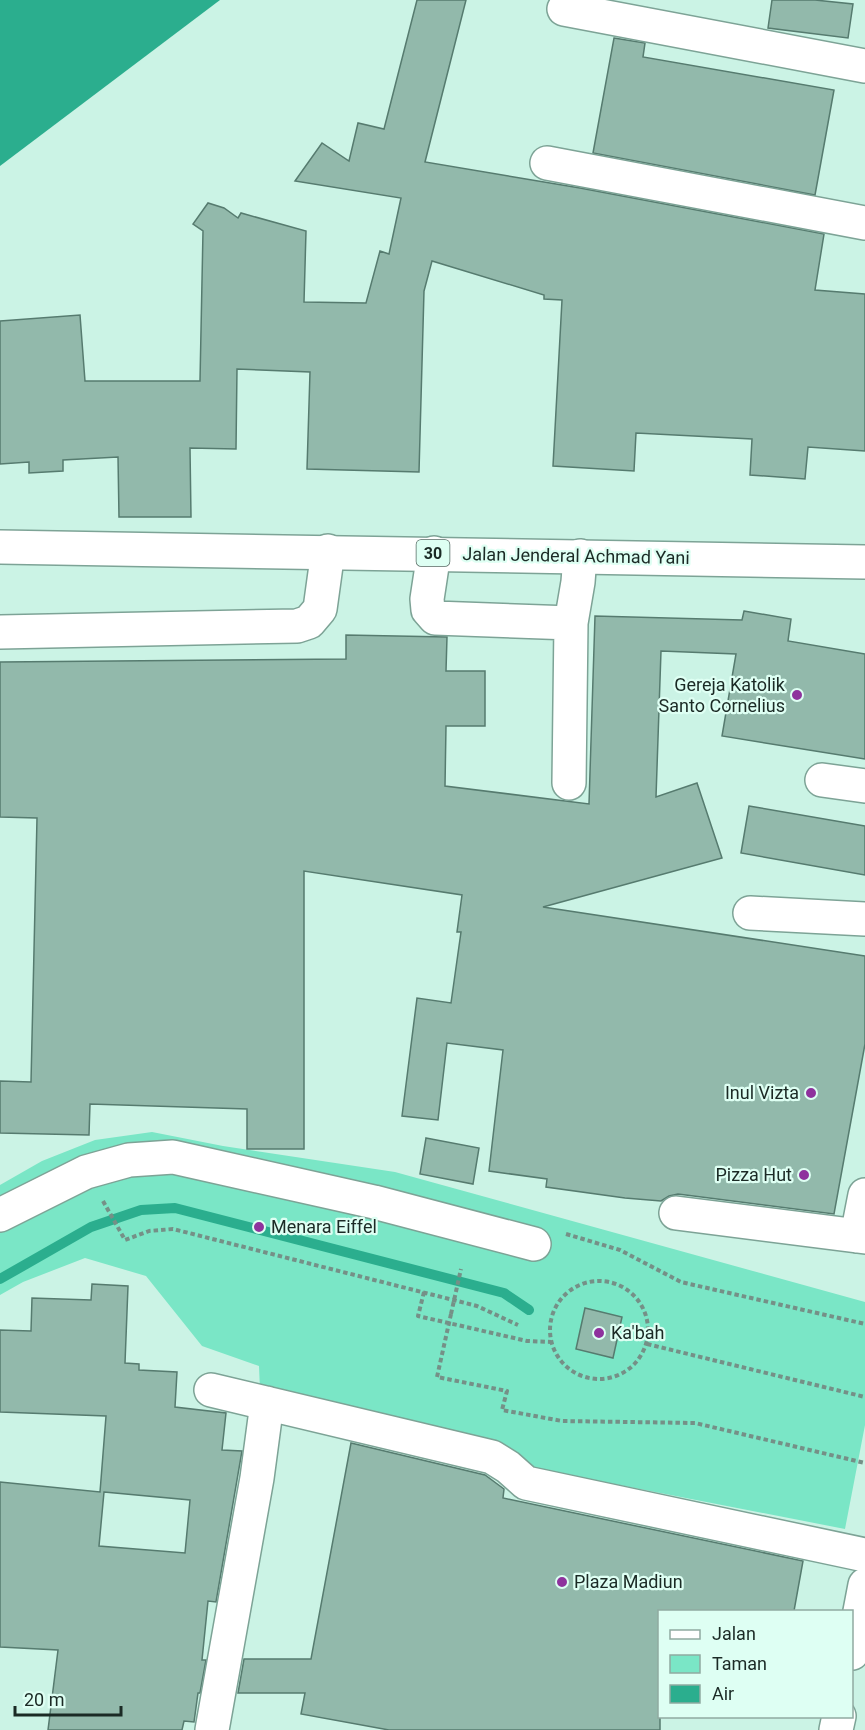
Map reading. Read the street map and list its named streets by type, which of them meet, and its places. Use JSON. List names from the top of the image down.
{
  "streets": {
    "main road": ["30", "Jalan Jenderal Achmad Yani"]
  },
  "places": [
    "Gereja Katolik Santo Cornelius",
    "Inul Vizta",
    "Pizza Hut",
    "Menara Eiffel",
    "Ka'bah",
    "Plaza Madiun"
  ],
  "legend": ["Jalan", "Taman", "Air"],
  "scale_bar": "20 m"
}
